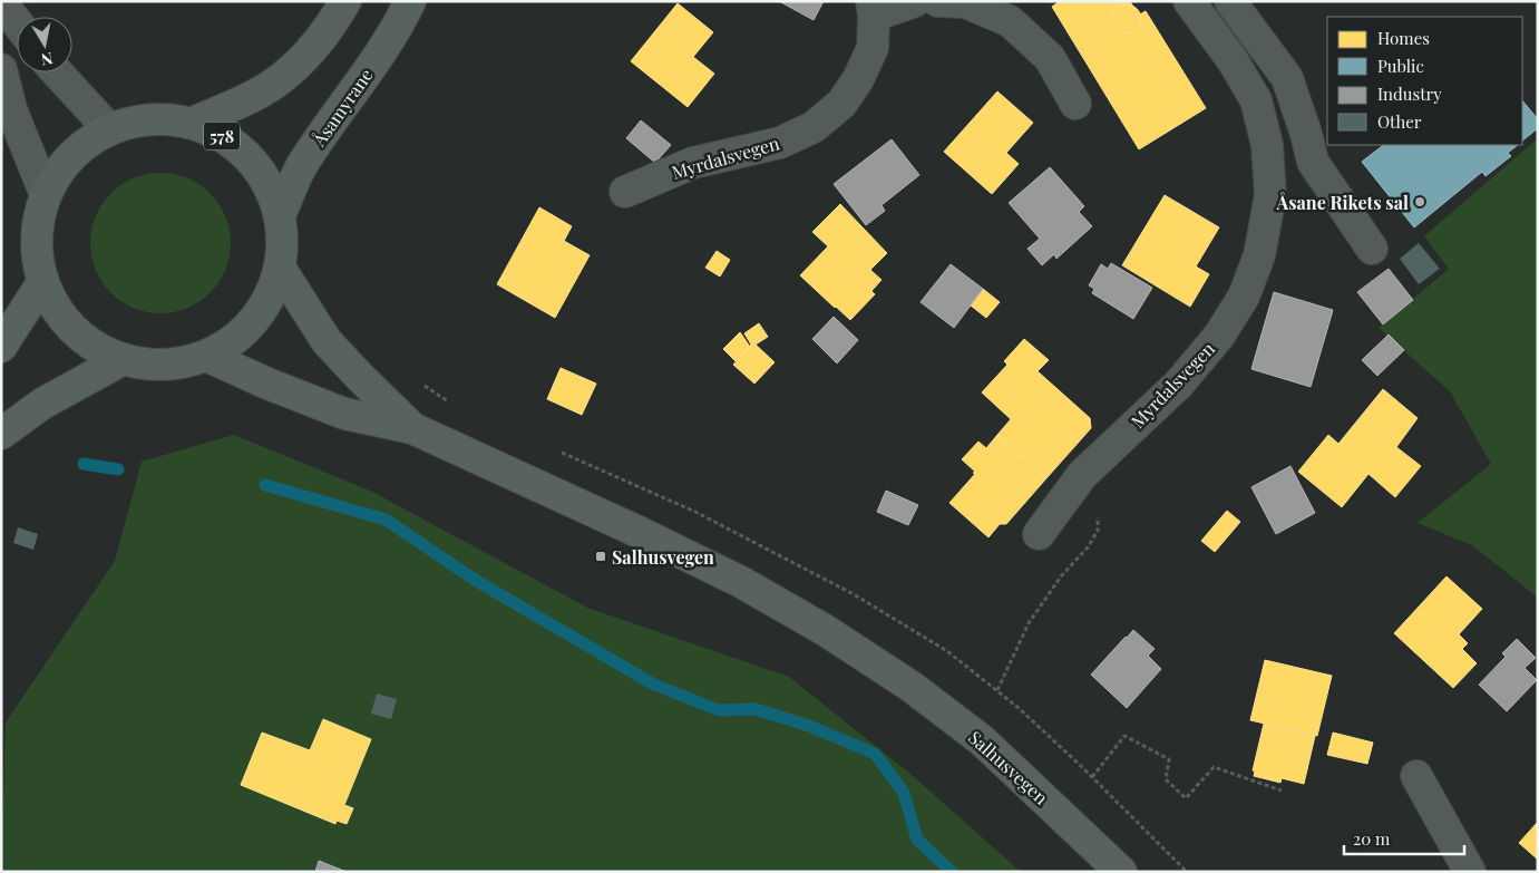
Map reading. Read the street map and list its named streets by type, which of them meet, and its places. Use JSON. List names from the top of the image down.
{
  "streets": {
    "main road": ["Åsamyrane", "578", "Salhusvegen"],
    "street": ["Myrdalsvegen"]
  },
  "crossings": [
    ["Åsamyrane", "578"],
    ["578", "Salhusvegen"]
  ],
  "places": {
    "other": ["Åsane Rikets sal"],
    "transit": ["Salhusvegen"]
  },
  "legend": [
    "Homes",
    "Public",
    "Industry",
    "Other"
  ],
  "scale_bar": "20 m",
  "north": "bottom"
}
